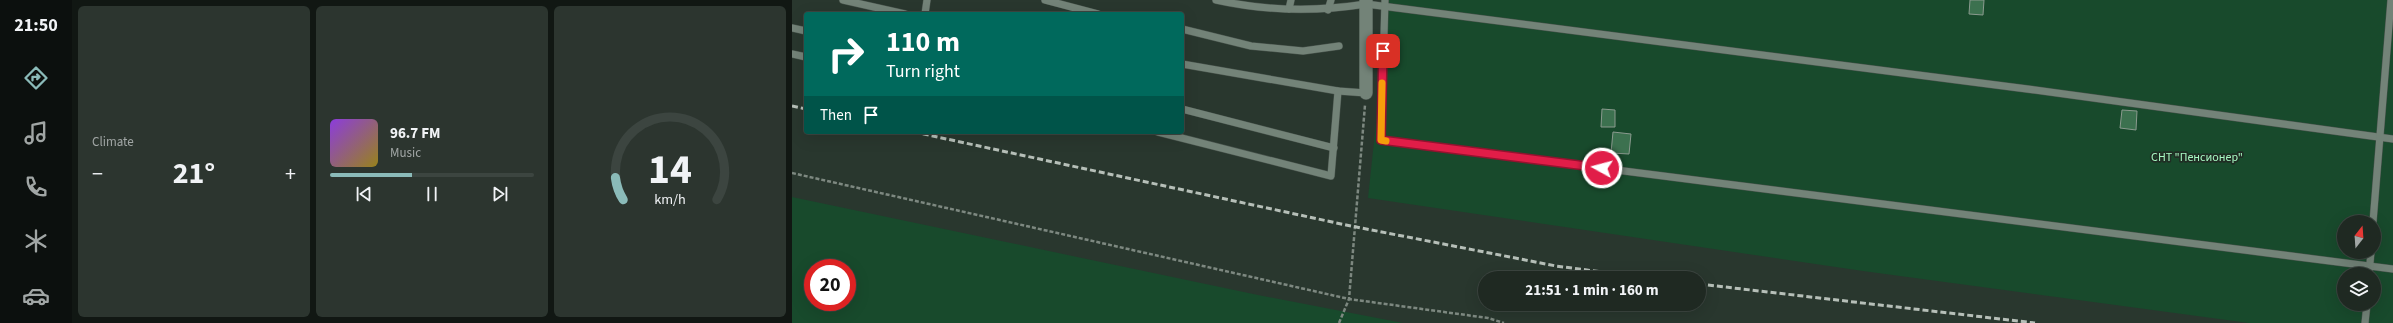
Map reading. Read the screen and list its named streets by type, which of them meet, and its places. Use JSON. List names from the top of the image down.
{
  "parks": ["СНТ \"Пенсионер\""],
  "north": "top",
  "page": {
    "tabs": "21:50",
    "tile": "Climate",
    "turn": ["110 m", "Turn right"],
    "then": "Then",
    "song": ["96.7 FM", "Music"],
    "heat": ["−", "21°", "+"],
    "limit": "20",
    "trip": "21:51 · 1 min · 160 m",
    "gauge": ["14", "km/h"]
  }
}
